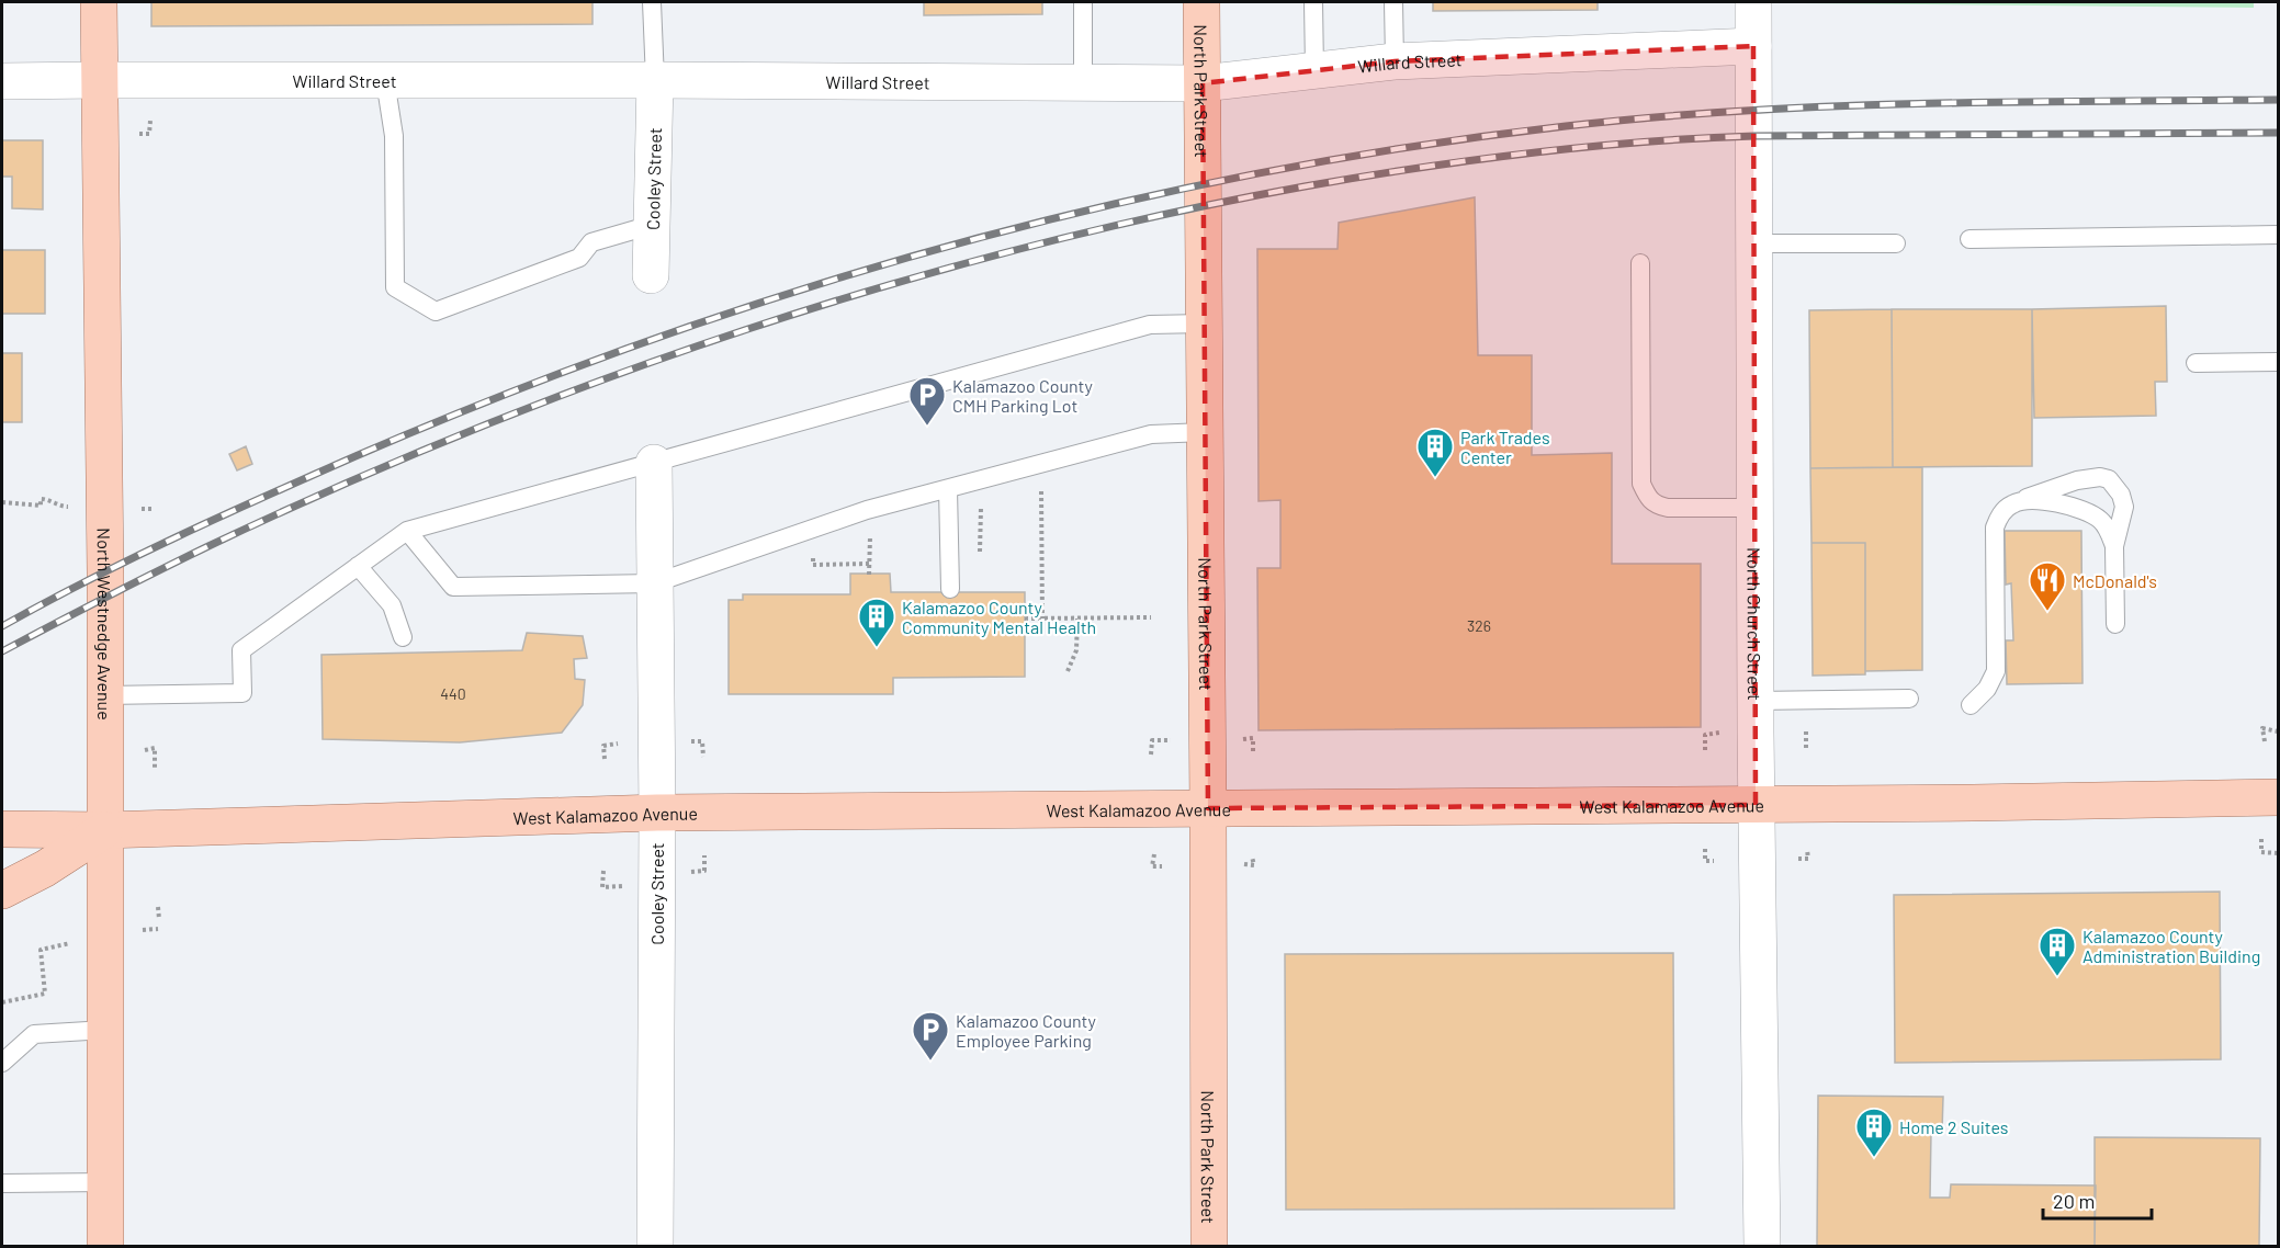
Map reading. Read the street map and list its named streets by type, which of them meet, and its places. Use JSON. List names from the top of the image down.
{
  "streets": {
    "main road": ["North Park Street", "North Westnedge Avenue", "West Kalamazoo Avenue"],
    "street": ["Willard Street", "Cooley Street", "North Church Street"]
  },
  "crossings": [
    ["Willard Street", "North Park Street"],
    ["Willard Street", "Cooley Street"],
    ["Willard Street", "North Westnedge Avenue"],
    ["Willard Street", "North Church Street"],
    ["North Park Street", "West Kalamazoo Avenue"],
    ["Cooley Street", "West Kalamazoo Avenue"],
    ["North Westnedge Avenue", "West Kalamazoo Avenue"],
    ["North Church Street", "West Kalamazoo Avenue"]
  ],
  "places": {
    "parking": ["Kalamazoo County CMH Parking Lot", "Kalamazoo County Employee Parking"],
    "building": [
      "Park Trades Center",
      "Kalamazoo County Community Mental Health",
      "Kalamazoo County Administration Building",
      "Home 2 Suites"
    ],
    "restaurant": ["McDonald's"]
  },
  "house_numbers": ["326", "440"],
  "scale_bar": "20 m"
}
